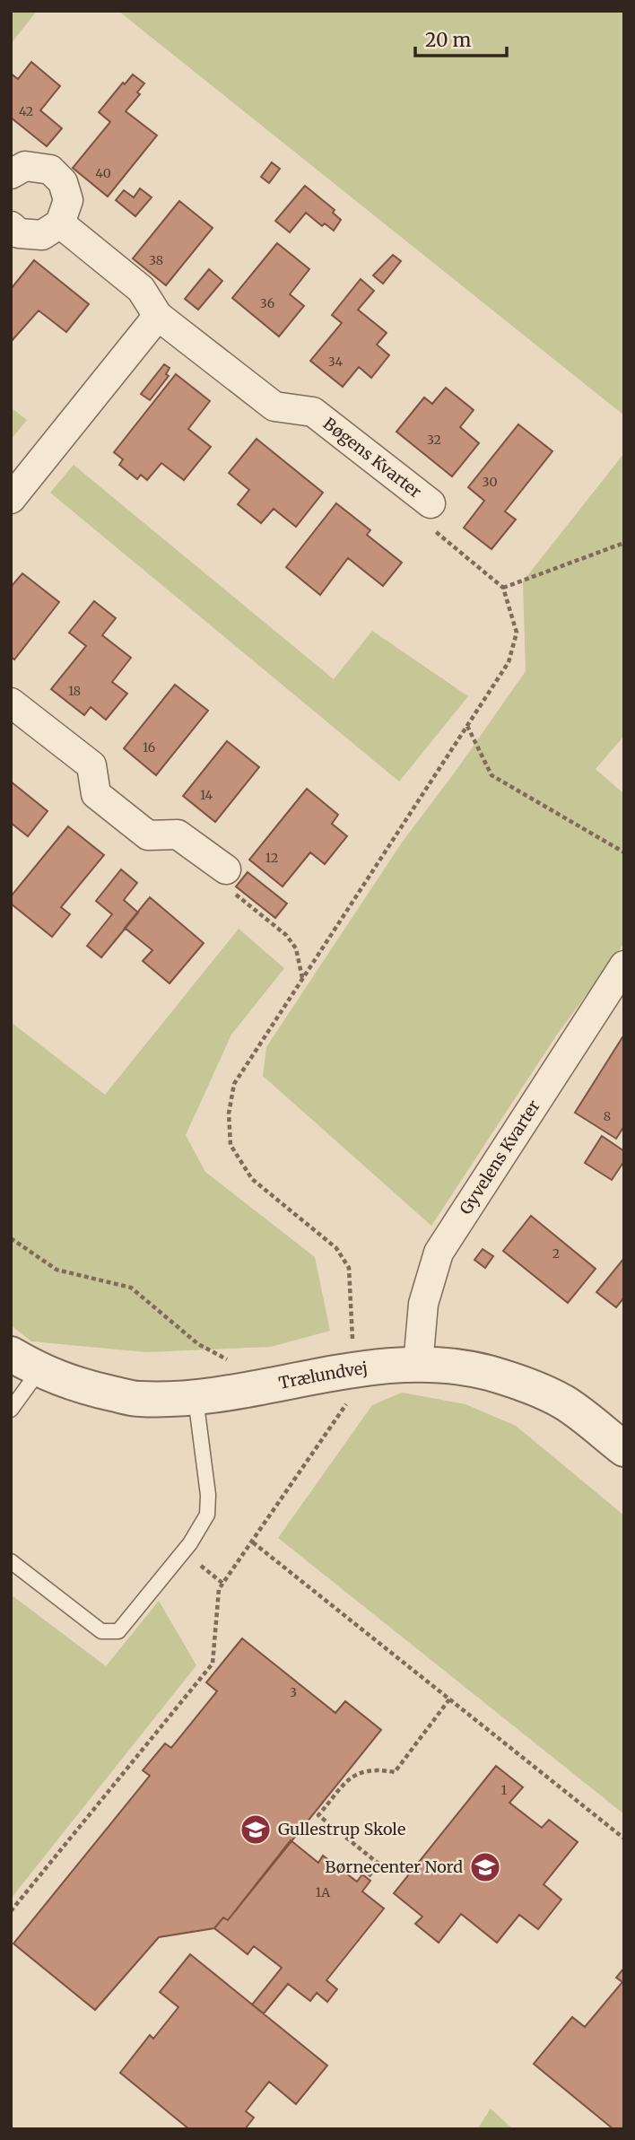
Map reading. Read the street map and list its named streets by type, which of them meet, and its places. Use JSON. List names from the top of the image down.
{
  "streets": {
    "street": ["Bøgens Kvarter", "Gyvelens Kvarter", "Trælundvej"]
  },
  "crossings": [
    ["Gyvelens Kvarter", "Trælundvej"]
  ],
  "places": {
    "school or university": ["Gullestrup Skole", "Børnecenter Nord"]
  },
  "house_numbers": [
    "42",
    "40",
    "38",
    "36",
    "34",
    "32",
    "30",
    "18",
    "16",
    "14",
    "12",
    "8",
    "2",
    "3",
    "1",
    "1A"
  ],
  "scale_bar": "20 m"
}
